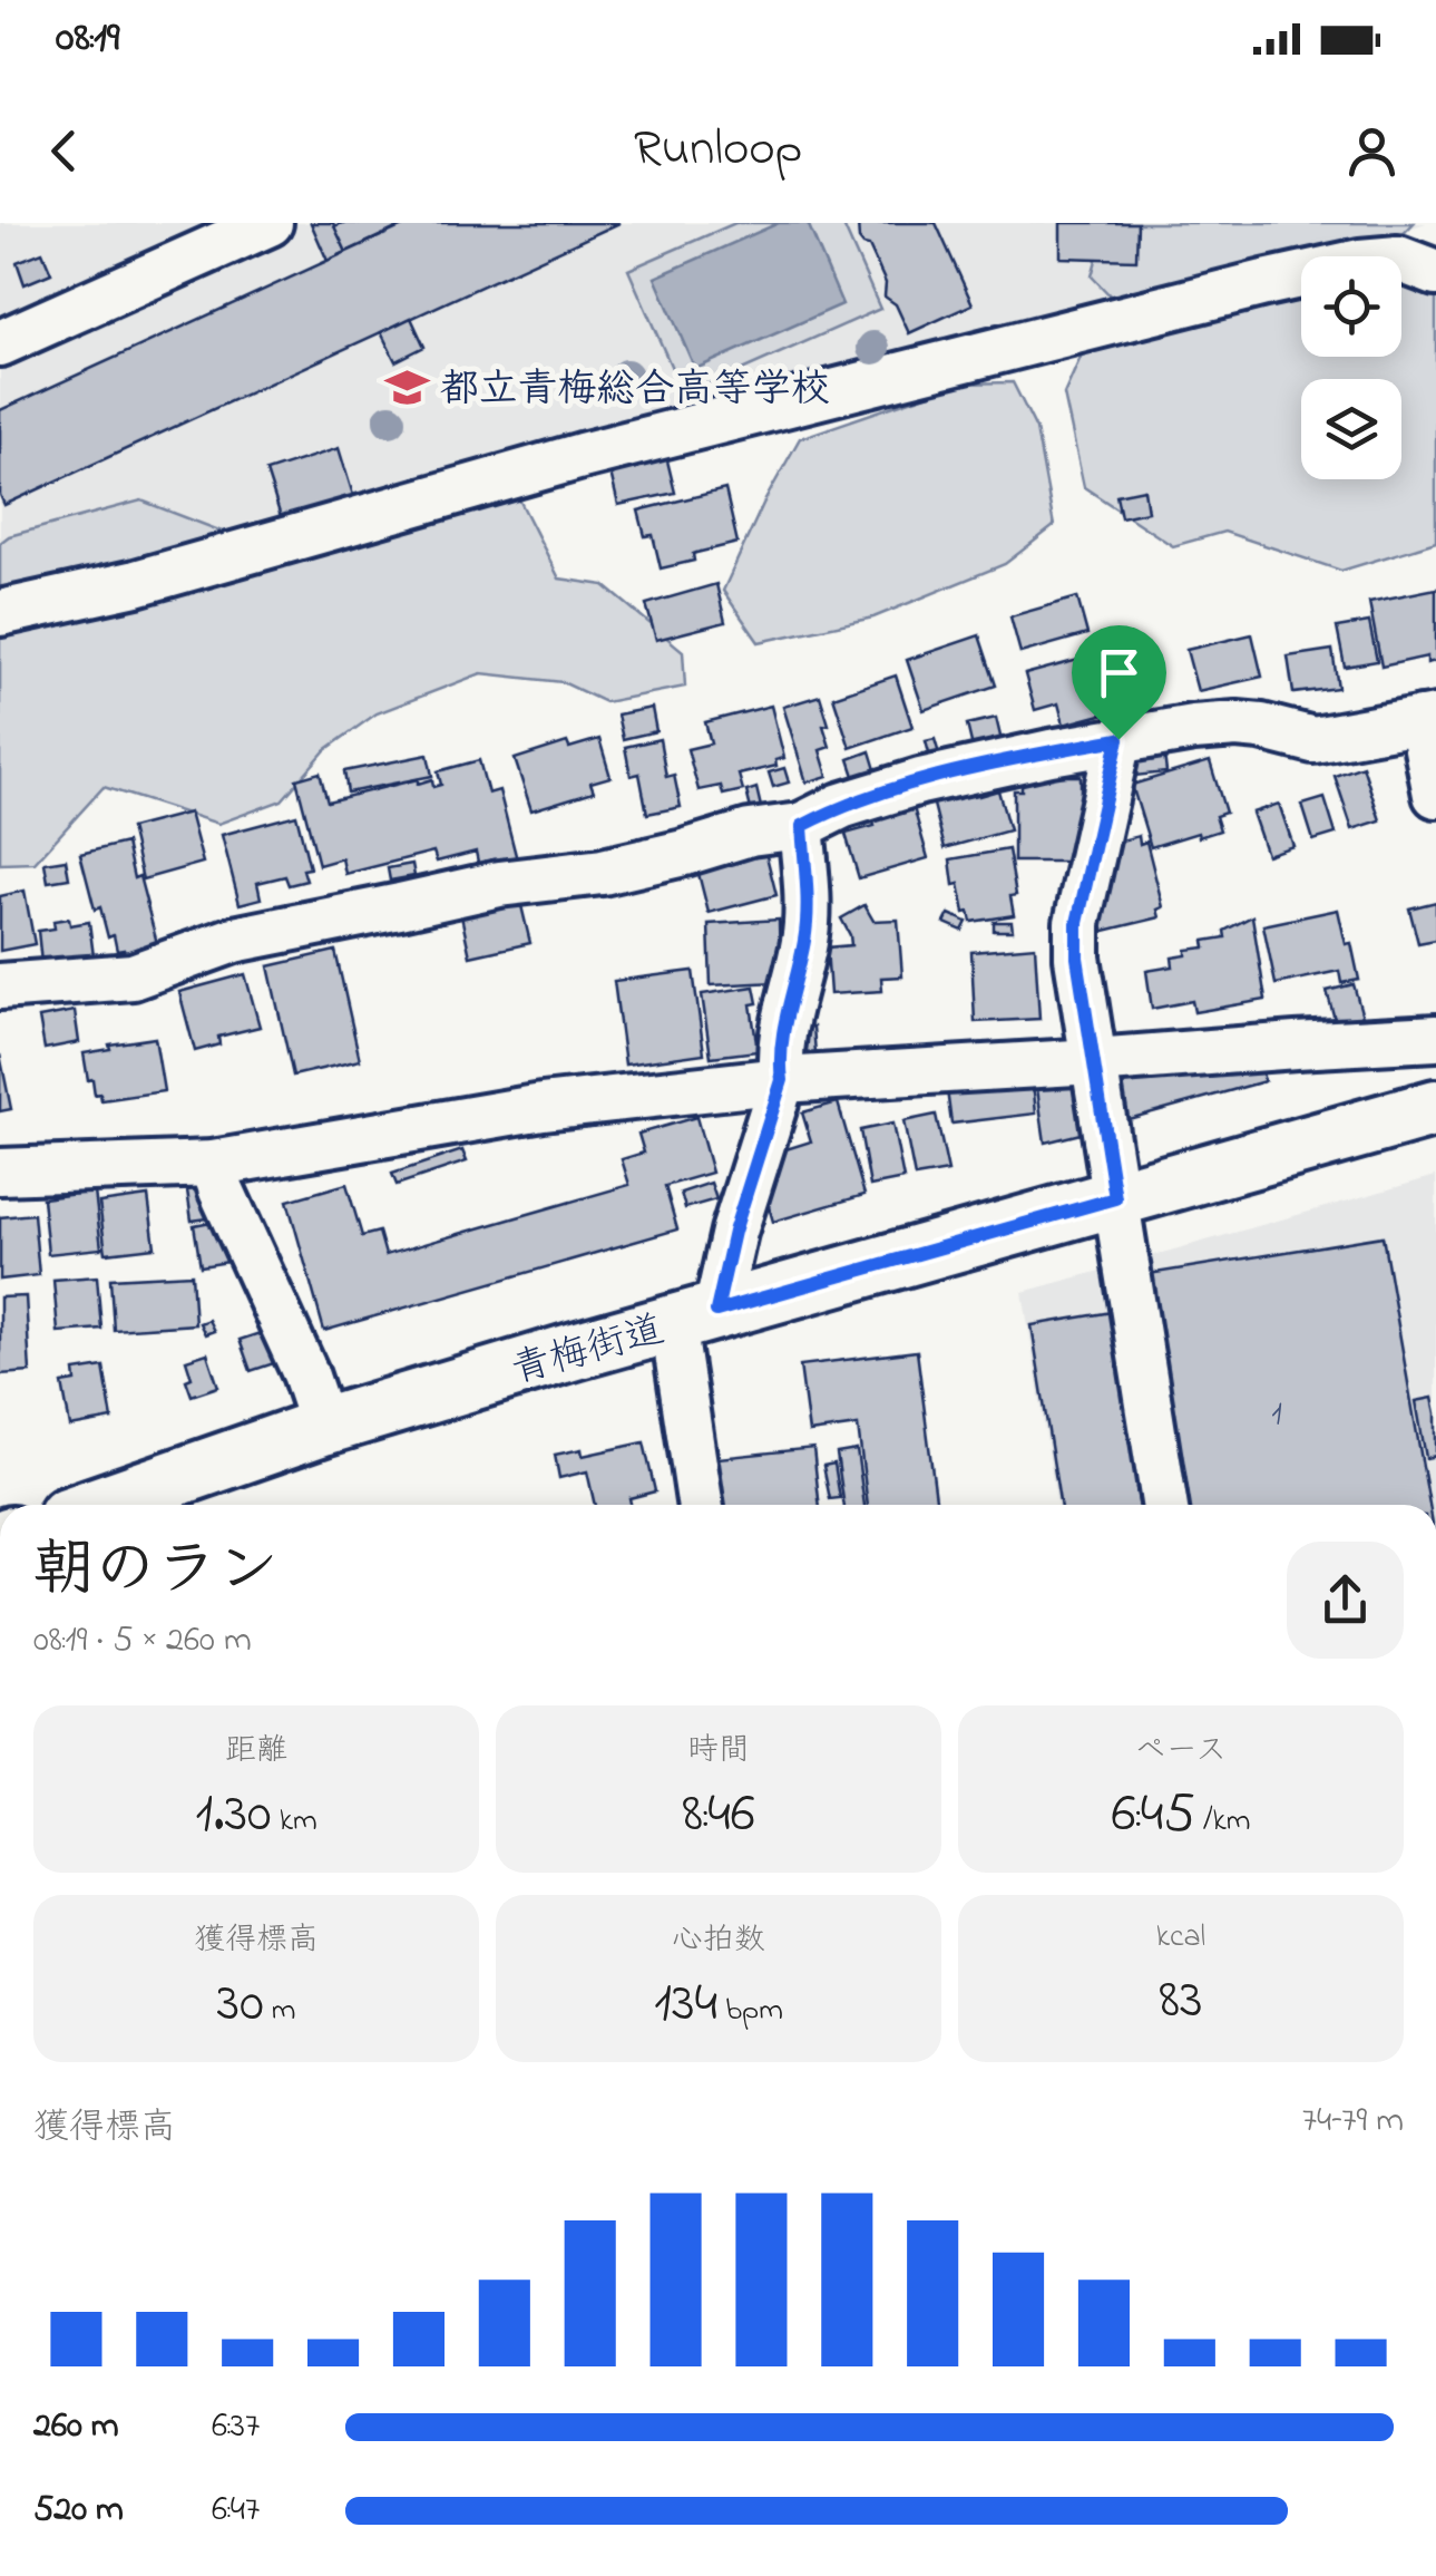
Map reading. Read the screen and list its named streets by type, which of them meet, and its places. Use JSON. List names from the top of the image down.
{
  "streets": {
    "main road": ["青梅街道"]
  },
  "places": {
    "school or university": ["都立青梅総合高等学校"]
  },
  "house_numbers": ["1"],
  "page": {
    "status": "08:19",
    "header": "Runloop",
    "heading": ["朝のラン", "08:19 · 5 × 260 m"],
    "stats": [
      ["距離", "1.30 km"],
      ["時間", "8:46"],
      ["ペース", "6:45 /km"],
      ["獲得標高", "30 m"],
      ["心拍数", "134 bpm"],
      ["kcal", "83"]
    ],
    "chart": ["獲得標高", "74–79 m"],
    "list": [
      {
        "name": "260 m",
        "note": "6:37"
      },
      {
        "name": "520 m",
        "note": "6:47"
      }
    ]
  }
}
